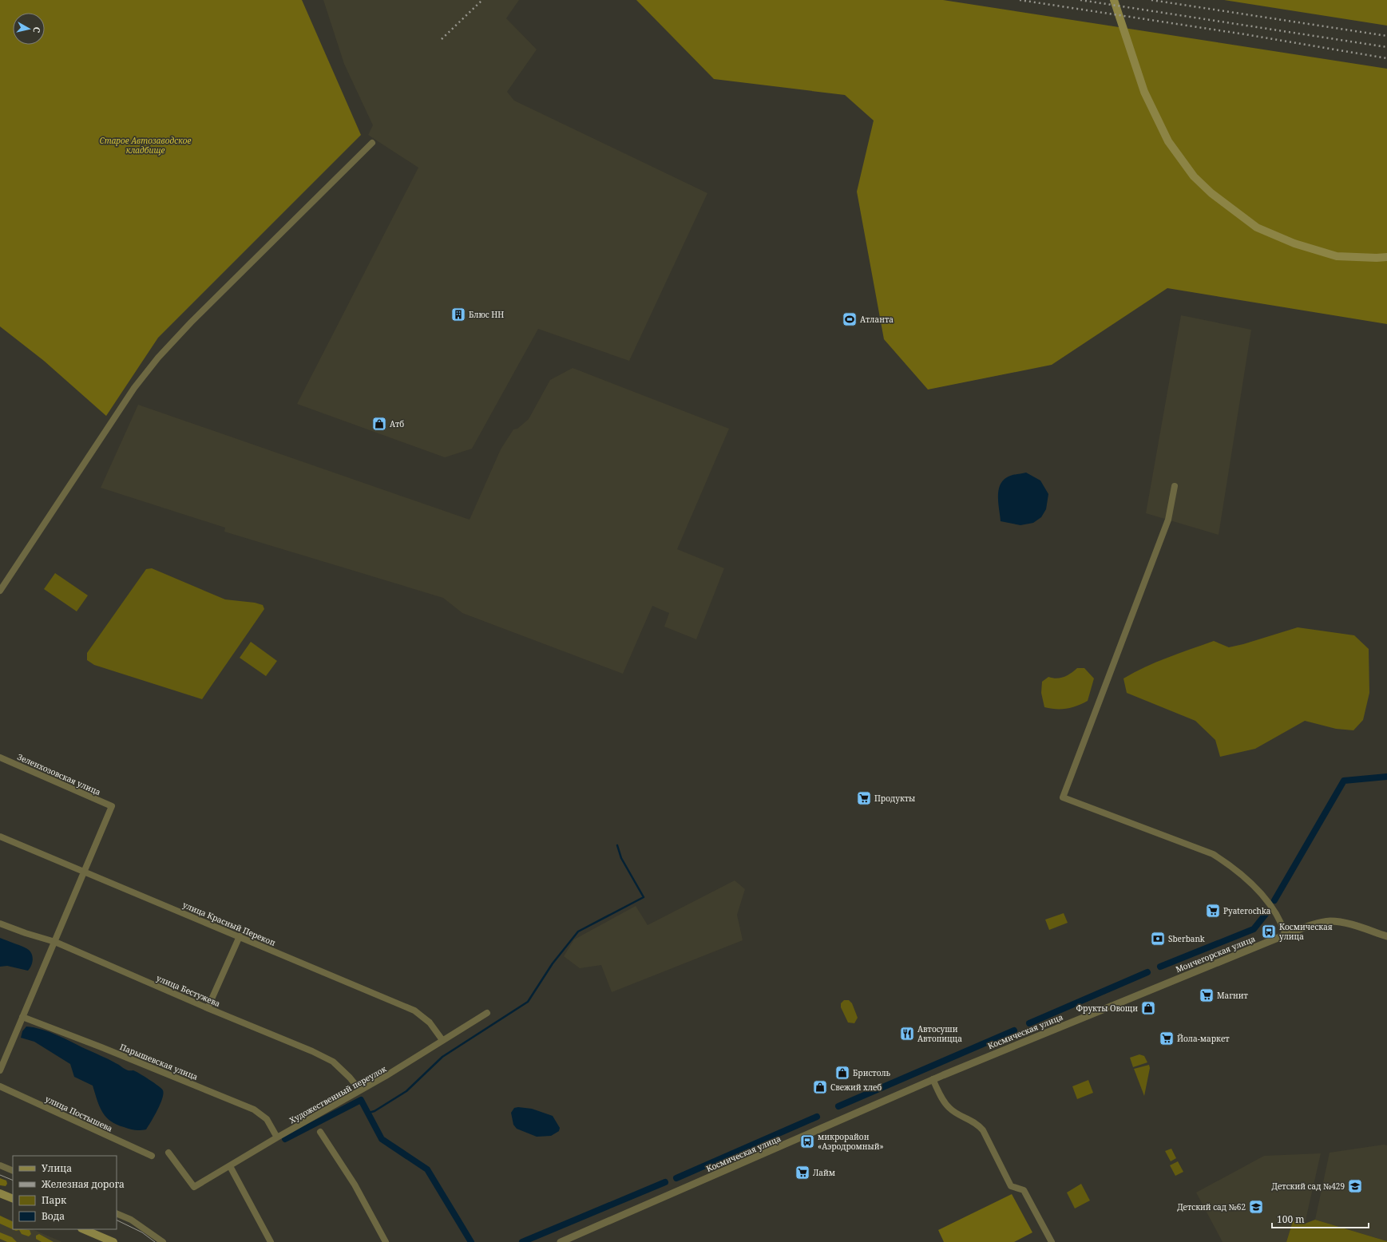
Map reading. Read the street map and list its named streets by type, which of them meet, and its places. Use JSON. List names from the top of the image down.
{
  "streets": {
    "street": [
      "Зеленхозовская улица",
      "улица Красный Перекоп",
      "Мончегорская улица",
      "улица Бестужева",
      "Космическая улица",
      "Парышевская улица",
      "Художественный переулок",
      "улица Постышева"
    ]
  },
  "crossings": [
    ["Зеленхозовская улица", "улица Красный Перекоп"],
    ["улица Красный Перекоп", "Художественный переулок"],
    ["Мончегорская улица", "Космическая улица"],
    ["улица Бестужева", "Художественный переулок"],
    ["Парышевская улица", "Художественный переулок"]
  ],
  "parks": ["Старое Автозаводское кладбище"],
  "places": {
    "building": ["Блюс НН"],
    "sports": ["Атланта"],
    "shop": [
      "Атб",
      "Фрукты Овощи",
      "Бристоль",
      "Свежий хлеб"
    ],
    "supermarket": [
      "Продукты",
      "Pyaterochka",
      "Магнит",
      "Йола-маркет",
      "Лайм"
    ],
    "bus stop": ["Космическая улица", "микрорайон «Аэродромный»"],
    "bank": ["Sberbank"],
    "restaurant": ["Автосуши Автопицца"],
    "school or university": ["Детский сад №429", "Детский сад №62"]
  },
  "legend": [
    "Улица",
    "Железная дорога",
    "Парк",
    "Вода"
  ],
  "scale_bar": "100 m",
  "north": "right"
}
